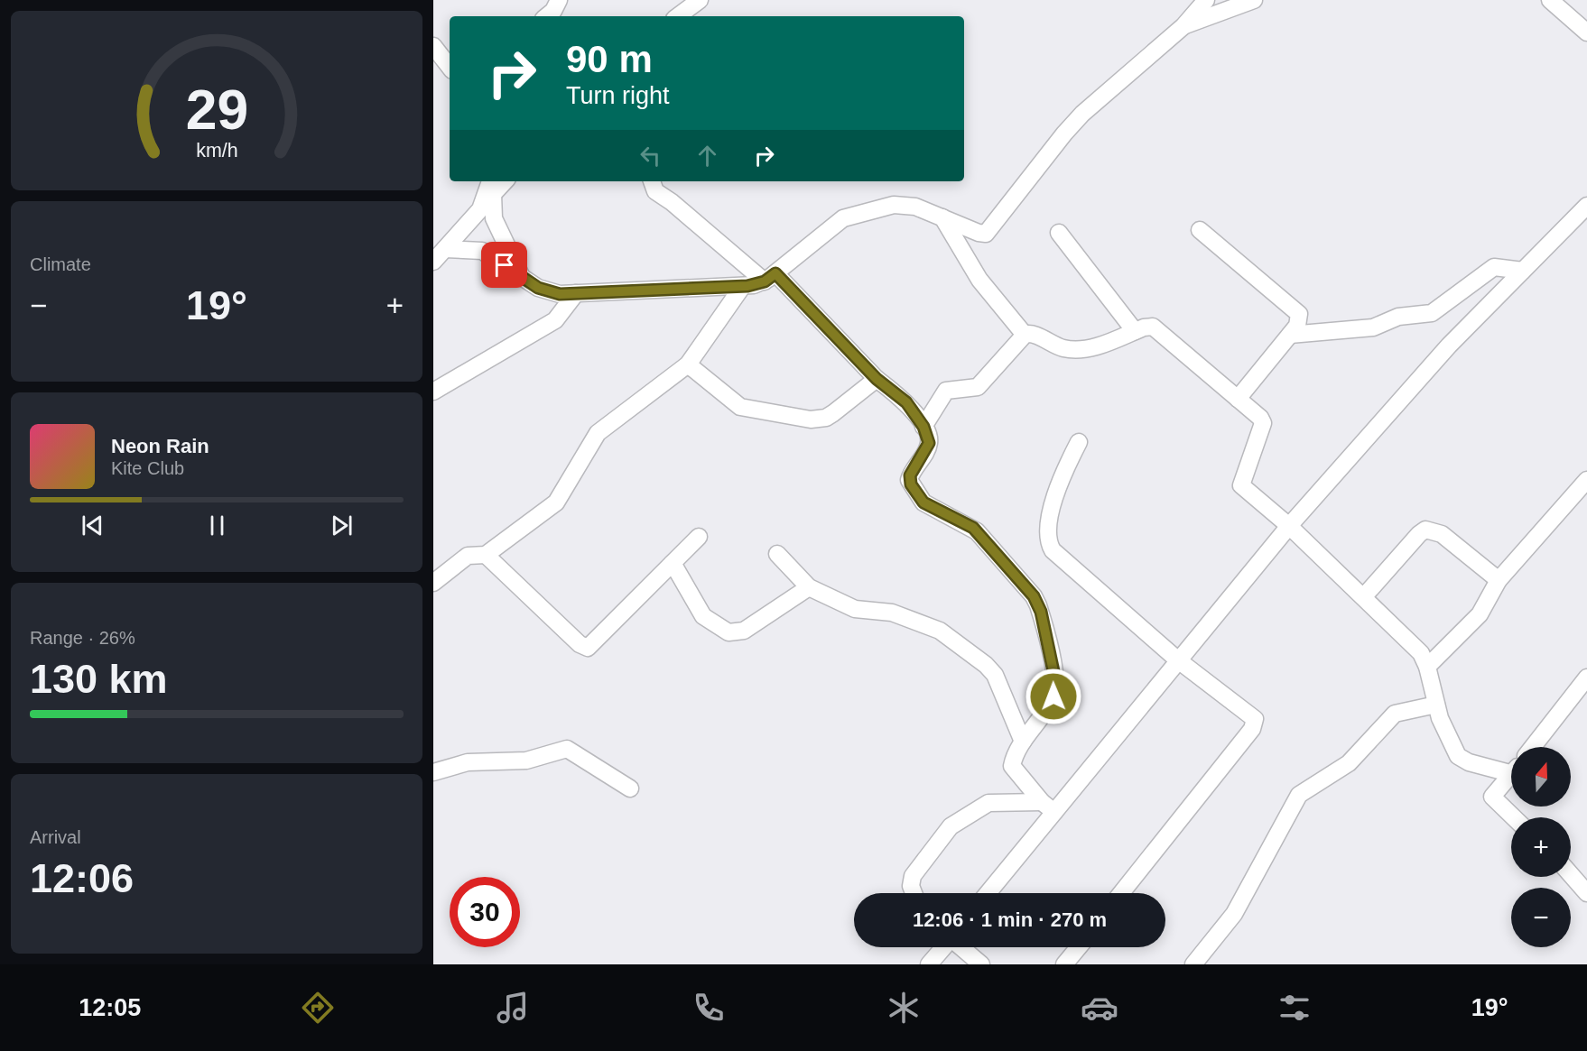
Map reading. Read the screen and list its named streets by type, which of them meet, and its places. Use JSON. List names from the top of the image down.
{
  "north": "top",
  "page": {
    "turn": ["90 m", "Turn right"],
    "tile": [
      "Climate",
      ["Range · 26%", "130 km"],
      ["Arrival", "12:06"]
    ],
    "heat": ["−", "19°", "+"],
    "song": ["Neon Rain", "Kite Club"],
    "map_buttons": ["+", "−"],
    "limit": "30",
    "trip": "12:06 · 1 min · 270 m",
    "tabs": ["12:05", "19°"],
    "gauge": ["29", "km/h"]
  }
}
